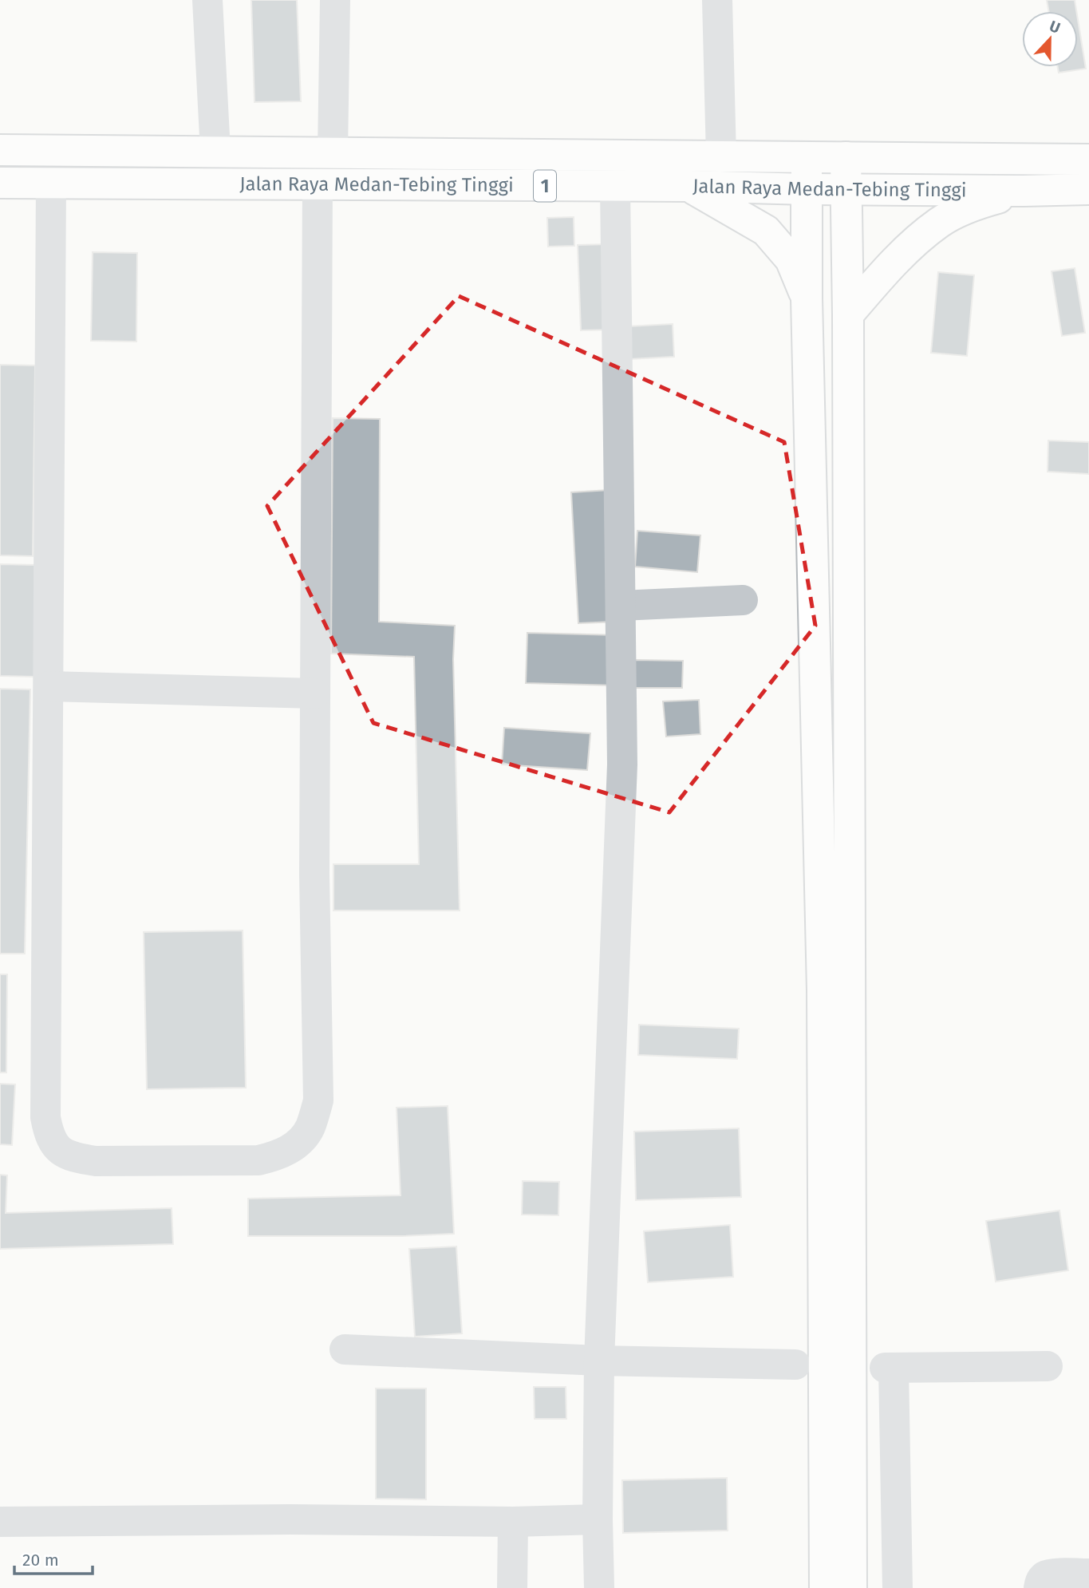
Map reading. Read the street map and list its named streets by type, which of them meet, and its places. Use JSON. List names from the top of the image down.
{
  "streets": {
    "highway": ["Jalan Raya Medan-Tebing Tinggi", "1"]
  },
  "scale_bar": "20 m",
  "north": "top"
}
